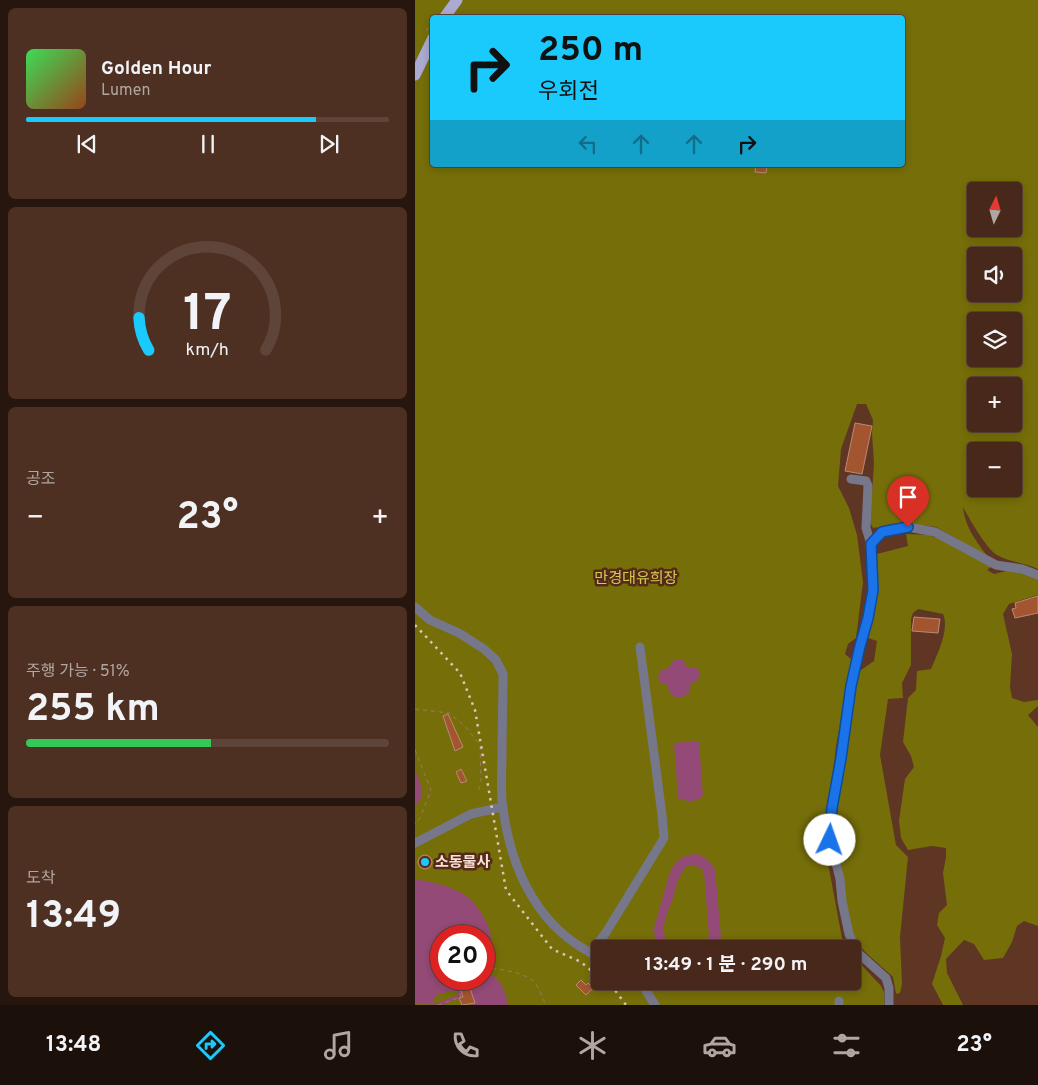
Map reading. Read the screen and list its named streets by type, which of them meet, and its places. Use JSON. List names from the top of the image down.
{
  "parks": ["만경대유희장"],
  "places": ["소동물사"],
  "north": "top",
  "page": {
    "turn": ["250 m", "우회전"],
    "song": ["Golden Hour", "Lumen"],
    "map_buttons": ["+", "−"],
    "tile": [
      "공조",
      ["주행 가능 · 51%", "255 km"],
      ["도착", "13:49"]
    ],
    "heat": ["−", "23°", "+"],
    "limit": "20",
    "trip": "13:49 · 1 분 · 290 m",
    "tabs": ["13:48", "23°"],
    "gauge": ["17", "km/h"]
  }
}
